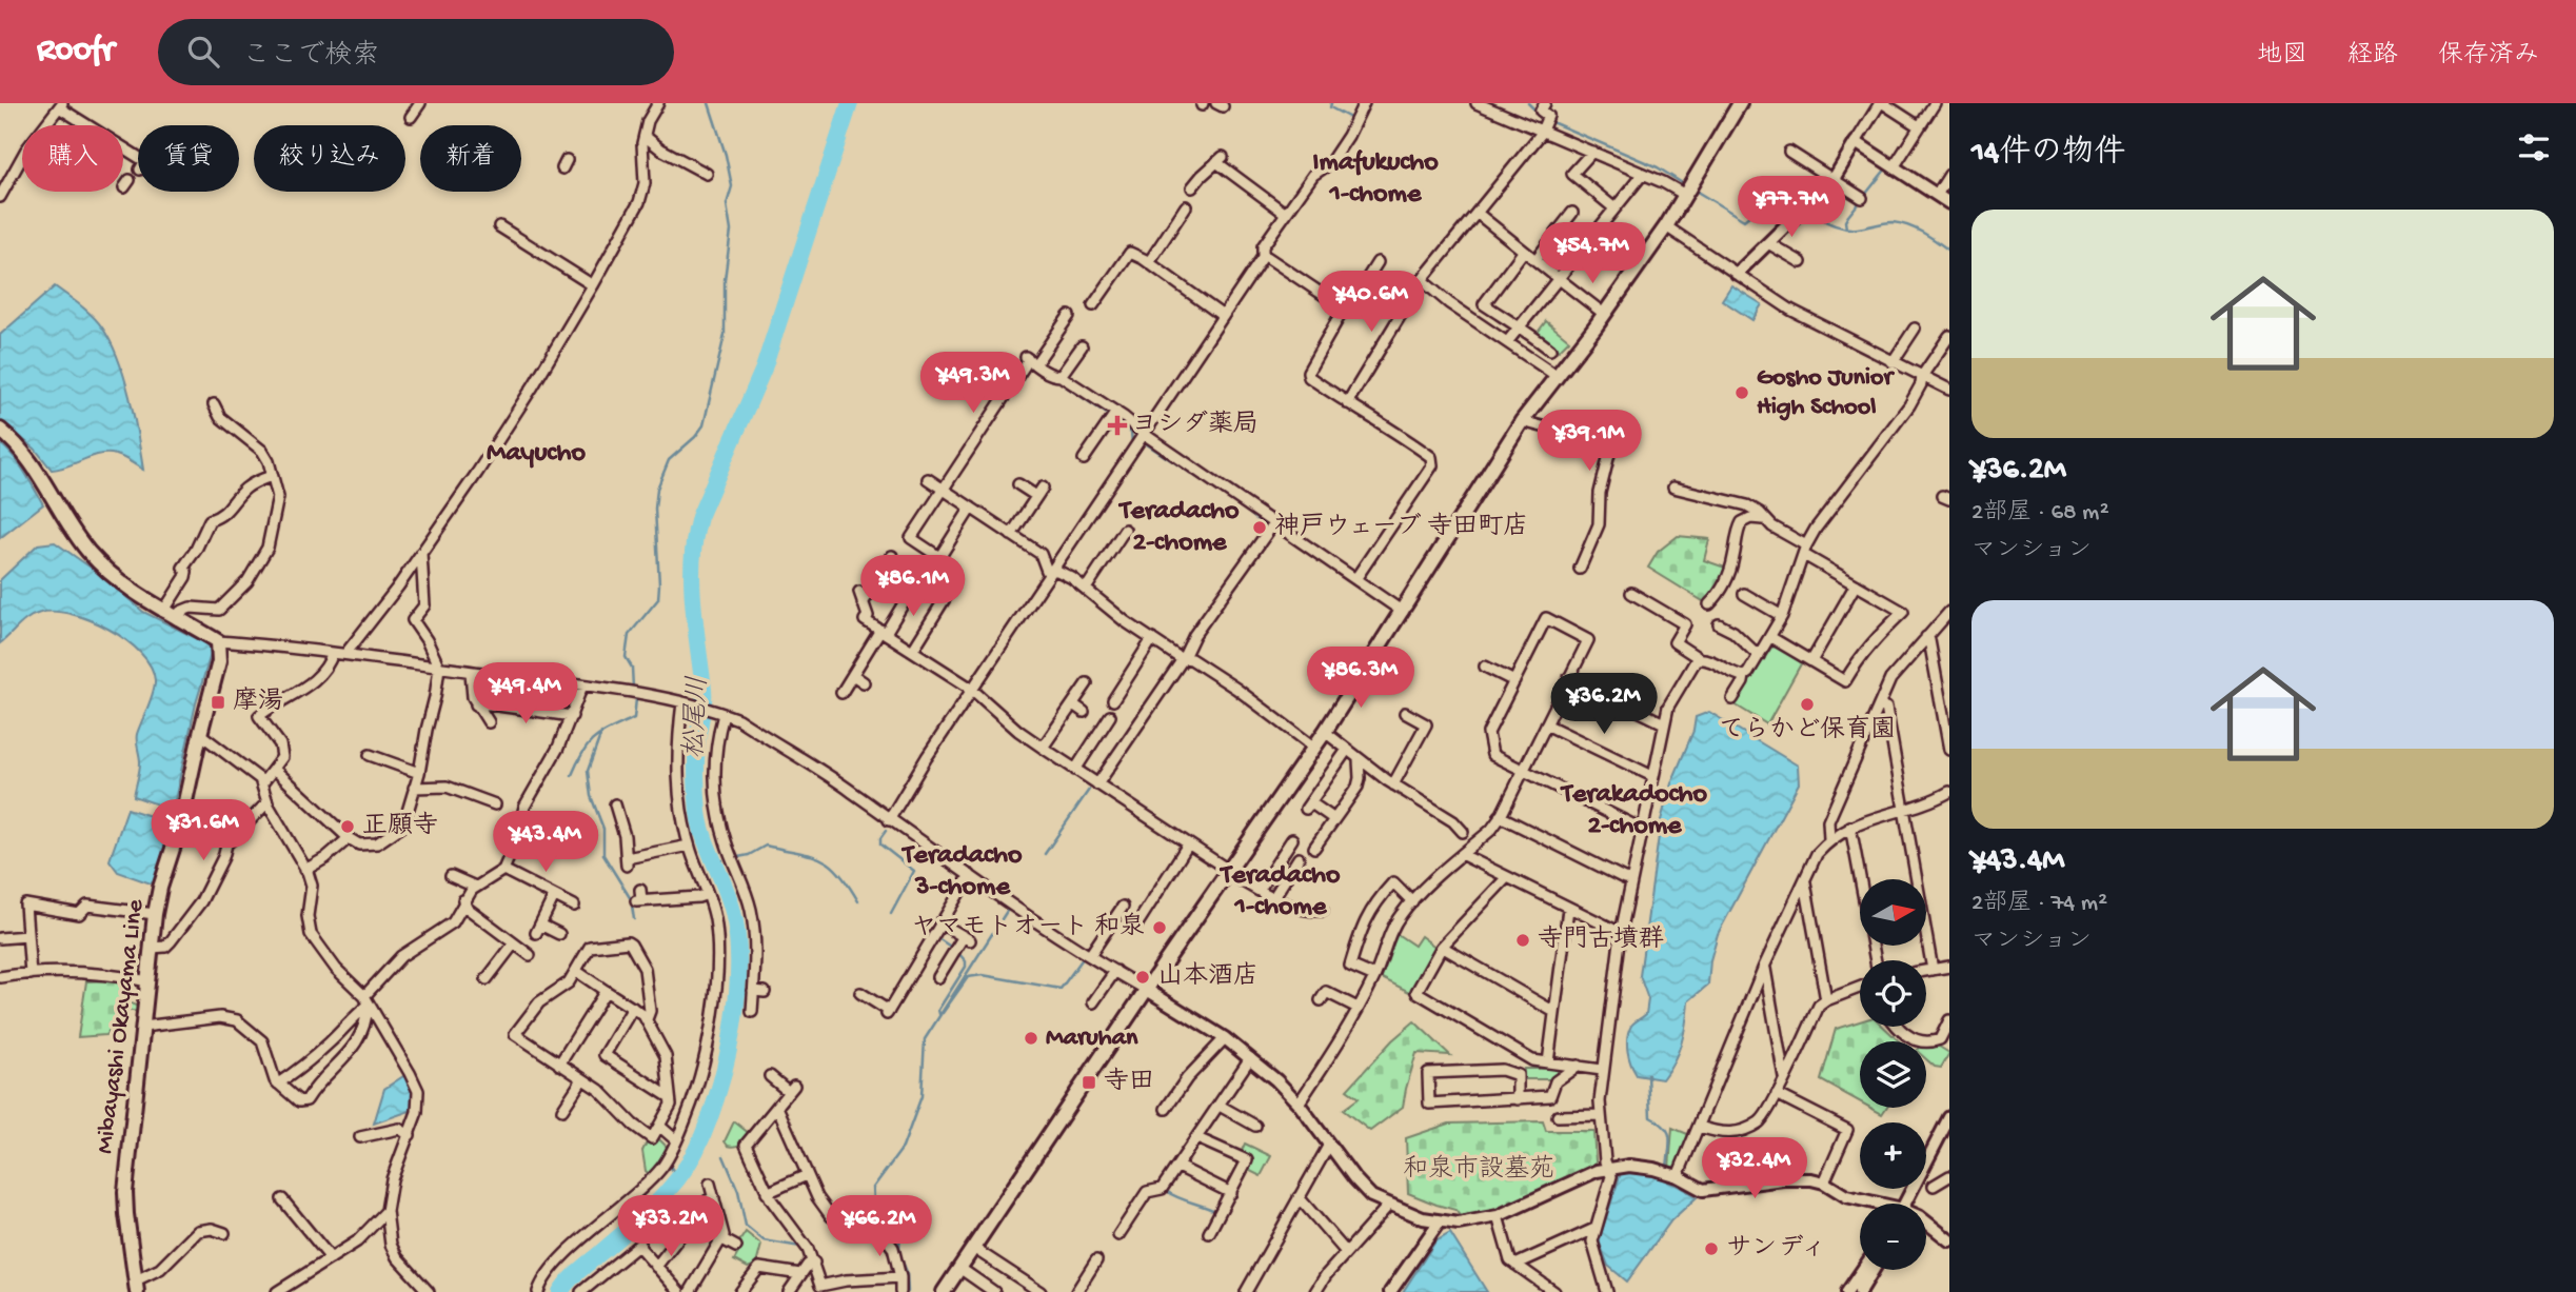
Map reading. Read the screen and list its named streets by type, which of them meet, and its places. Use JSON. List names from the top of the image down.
{
  "streets": {
    "main road": ["Mibayashi Okayama Line"]
  },
  "districts": [
    "Imafukucho 1-chome",
    "Mayucho",
    "Teradacho 2-chome",
    "Terakadocho 2-chome",
    "Teradacho 3-chome",
    "Teradacho 1-chome"
  ],
  "water": ["松尾川"],
  "parks": ["和泉市設墓苑"],
  "places": {
    "other": [
      "Gosho Junior High School",
      "神戸ウェーブ 寺田町店",
      "てらかど保育園",
      "正願寺",
      "ヤマモトオート 和泉",
      "寺門古墳群",
      "山本酒店",
      "Maruhan",
      "サンディ"
    ],
    "health": ["ヨシダ薬局"],
    "transit": ["摩湯", "寺田"]
  },
  "north": "right",
  "page": {
    "header": "Roofr",
    "search": "ここで検索",
    "nav": ["地図", "経路", "保存済み"],
    "heading": "14件の物件",
    "chip": [
      "購入",
      "賃貸",
      "絞り込み",
      "新着"
    ],
    "price": [
      "¥77.7M",
      "¥54.7M",
      "¥40.6M",
      "¥49.3M",
      "¥39.1M",
      "¥86.1M",
      "¥86.3M",
      "¥49.4M",
      "¥36.2M",
      "¥31.6M",
      "¥43.4M",
      "¥32.4M",
      "¥33.2M",
      "¥66.2M"
    ],
    "list": [
      {
        "name": "¥36.2M",
        "note": "2部屋 · 68 m² · マンション"
      },
      {
        "name": "¥43.4M",
        "note": "2部屋 · 74 m² · マンション"
      }
    ],
    "map_buttons": ["+", "−"]
  }
}
